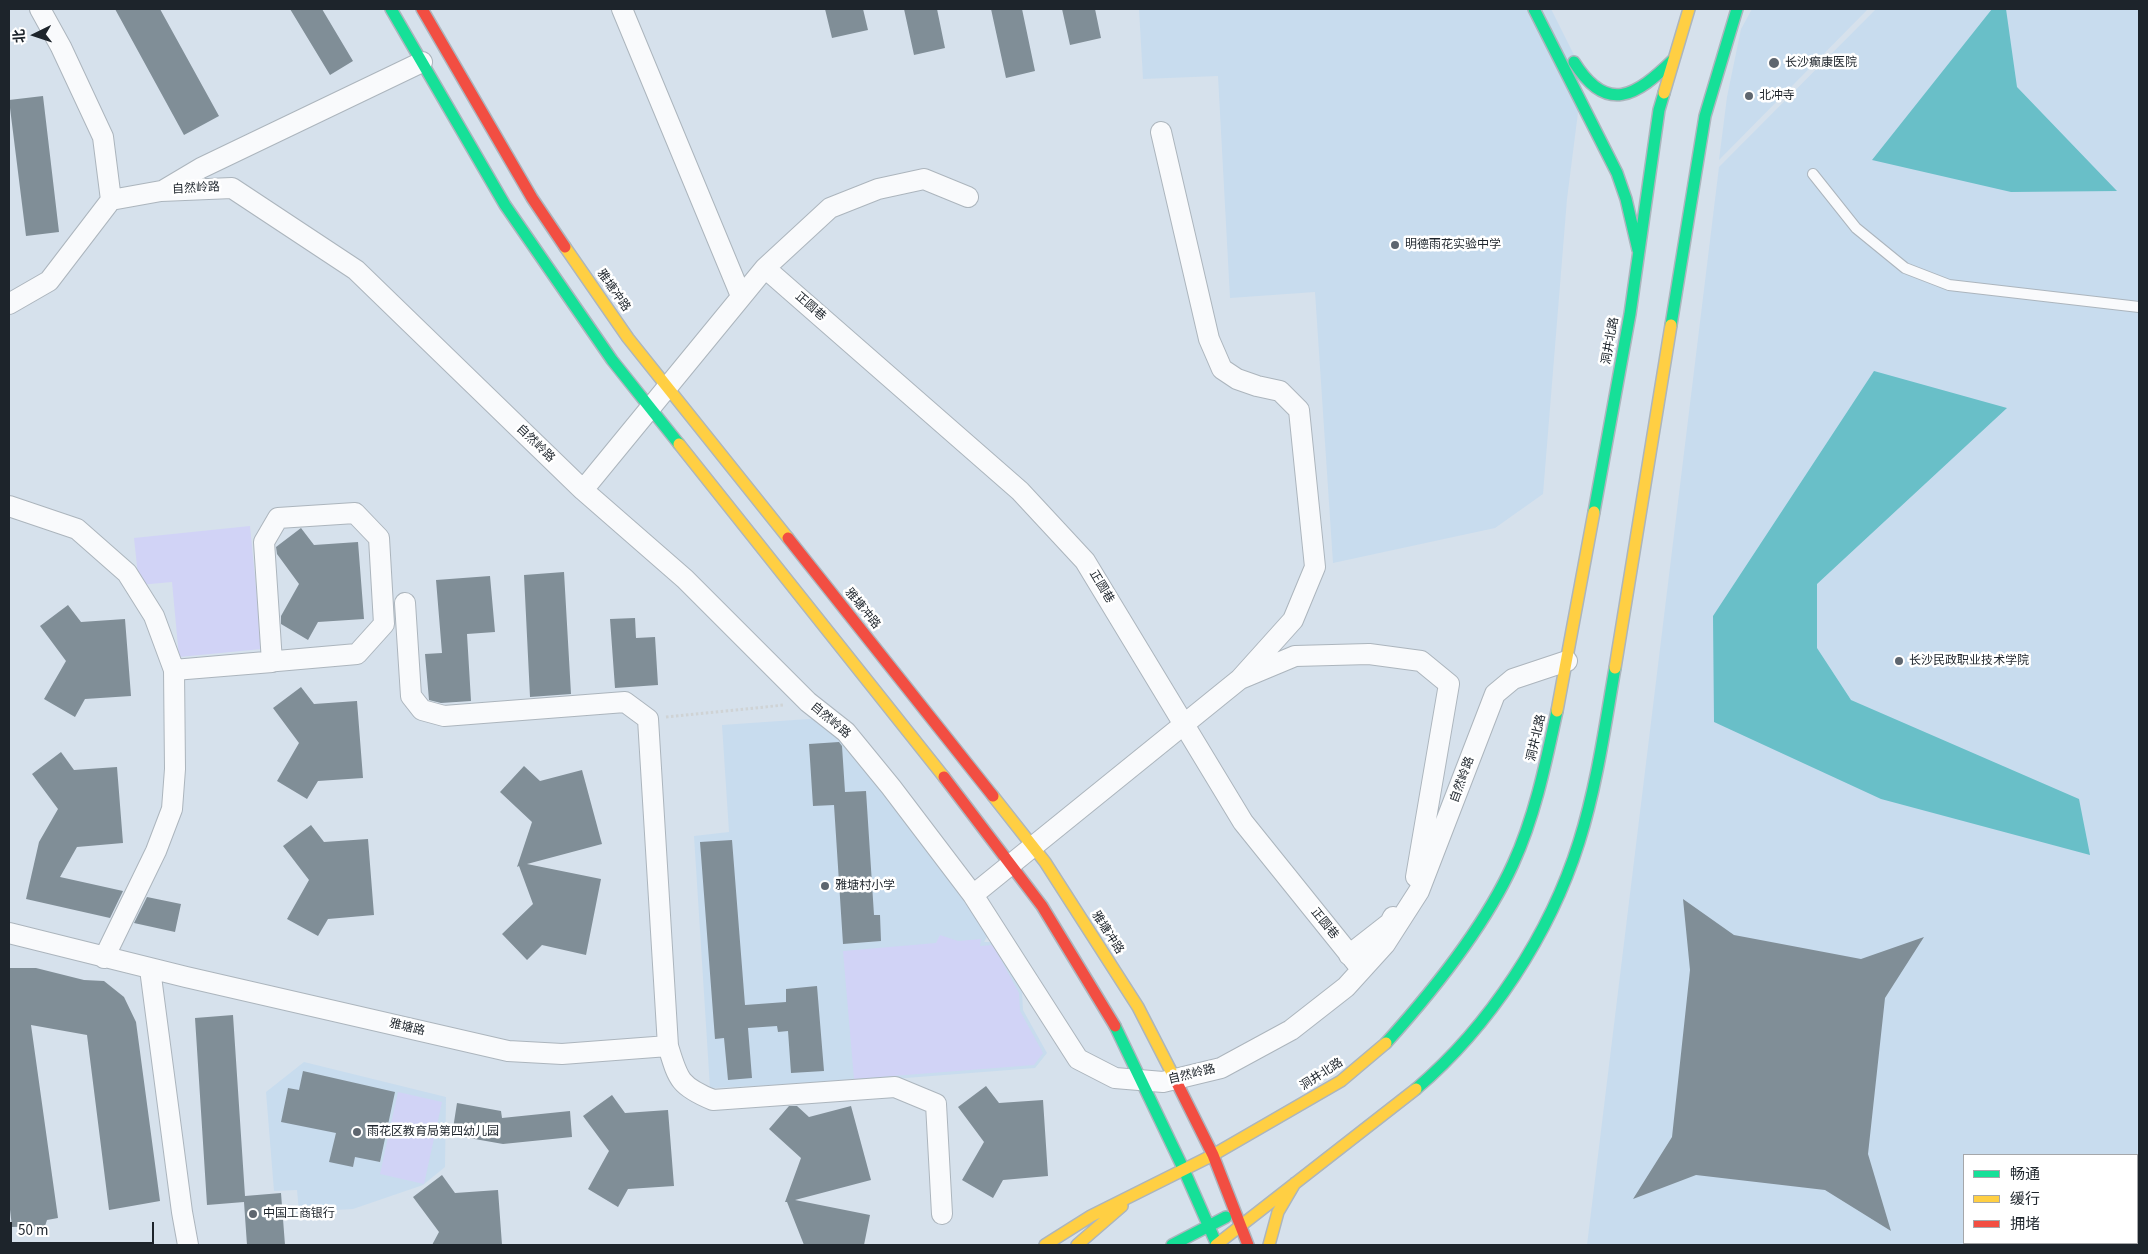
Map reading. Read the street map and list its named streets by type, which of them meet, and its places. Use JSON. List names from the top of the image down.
{
  "streets": {
    "street": [
      "自然岭路",
      "雅塘冲路",
      "正圆巷",
      "洞井北路",
      "雅塘路"
    ]
  },
  "crossings": [
    ["自然岭路", "雅塘冲路"],
    ["自然岭路", "正圆巷"],
    ["自然岭路", "洞井北路"],
    ["雅塘冲路", "洞井北路"]
  ],
  "places": [
    "长沙癫康医院",
    "北冲寺",
    "明德雨花实验中学",
    "长沙民政职业技术学院",
    "雅塘村小学",
    "雨花区教育局第四幼儿园",
    "中国工商银行"
  ],
  "legend": ["畅通", "缓行", "拥堵"],
  "scale_bar": "50 m",
  "north": "left"
}
